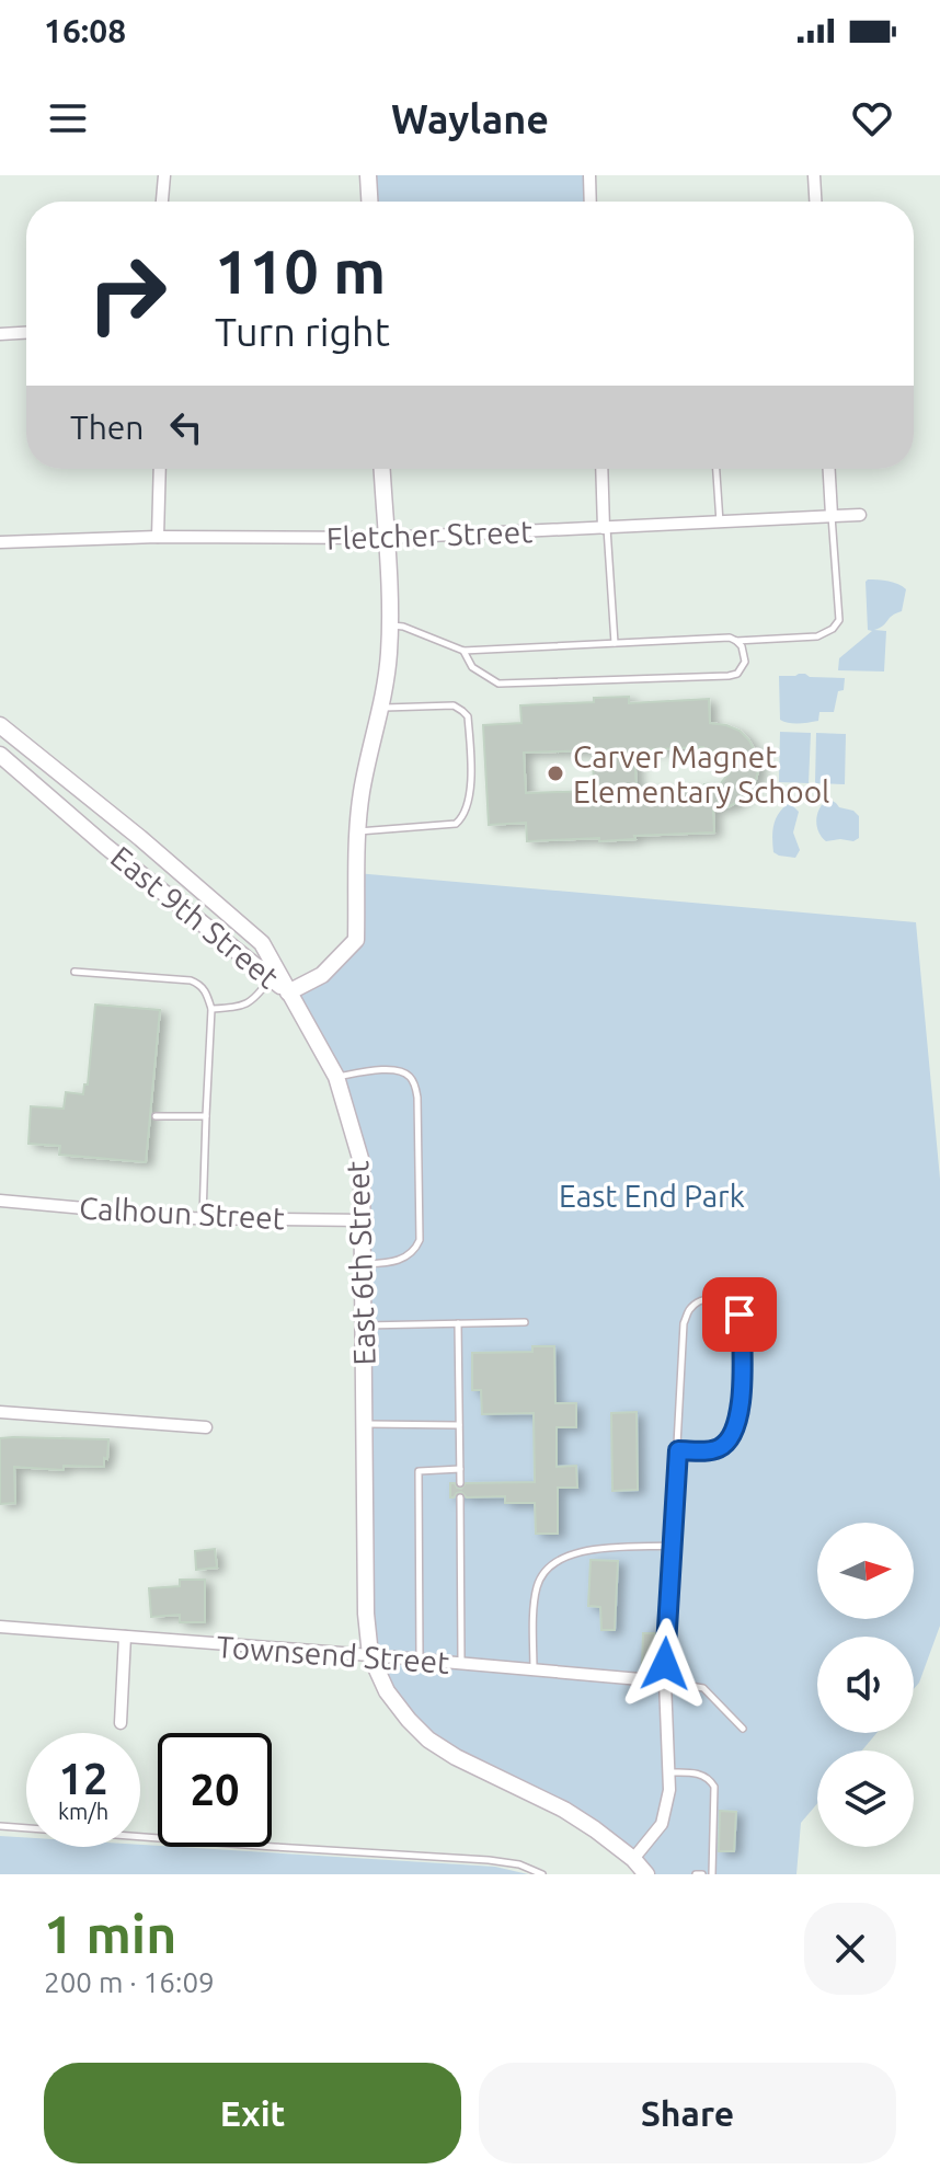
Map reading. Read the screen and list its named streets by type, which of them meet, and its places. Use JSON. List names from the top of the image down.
{
  "streets": {
    "main road": ["East 9th Street", "East 6th Street"],
    "street": ["Fletcher Street", "Calhoun Street", "Townsend Street"]
  },
  "crossings": [
    ["East 9th Street", "East 6th Street"],
    ["Calhoun Street", "East 6th Street"],
    ["East 6th Street", "Townsend Street"]
  ],
  "parks": ["East End Park"],
  "places": ["Carver Magnet Elementary School"],
  "north": "right",
  "page": {
    "status": "16:08",
    "header": "Waylane",
    "turn": ["110 m", "Turn right"],
    "then": "Then",
    "speed": "12 km/h",
    "limit": "20",
    "heading": ["1 min", "200 m · 16:09"],
    "buttons": ["Exit", "Share"]
  }
}
